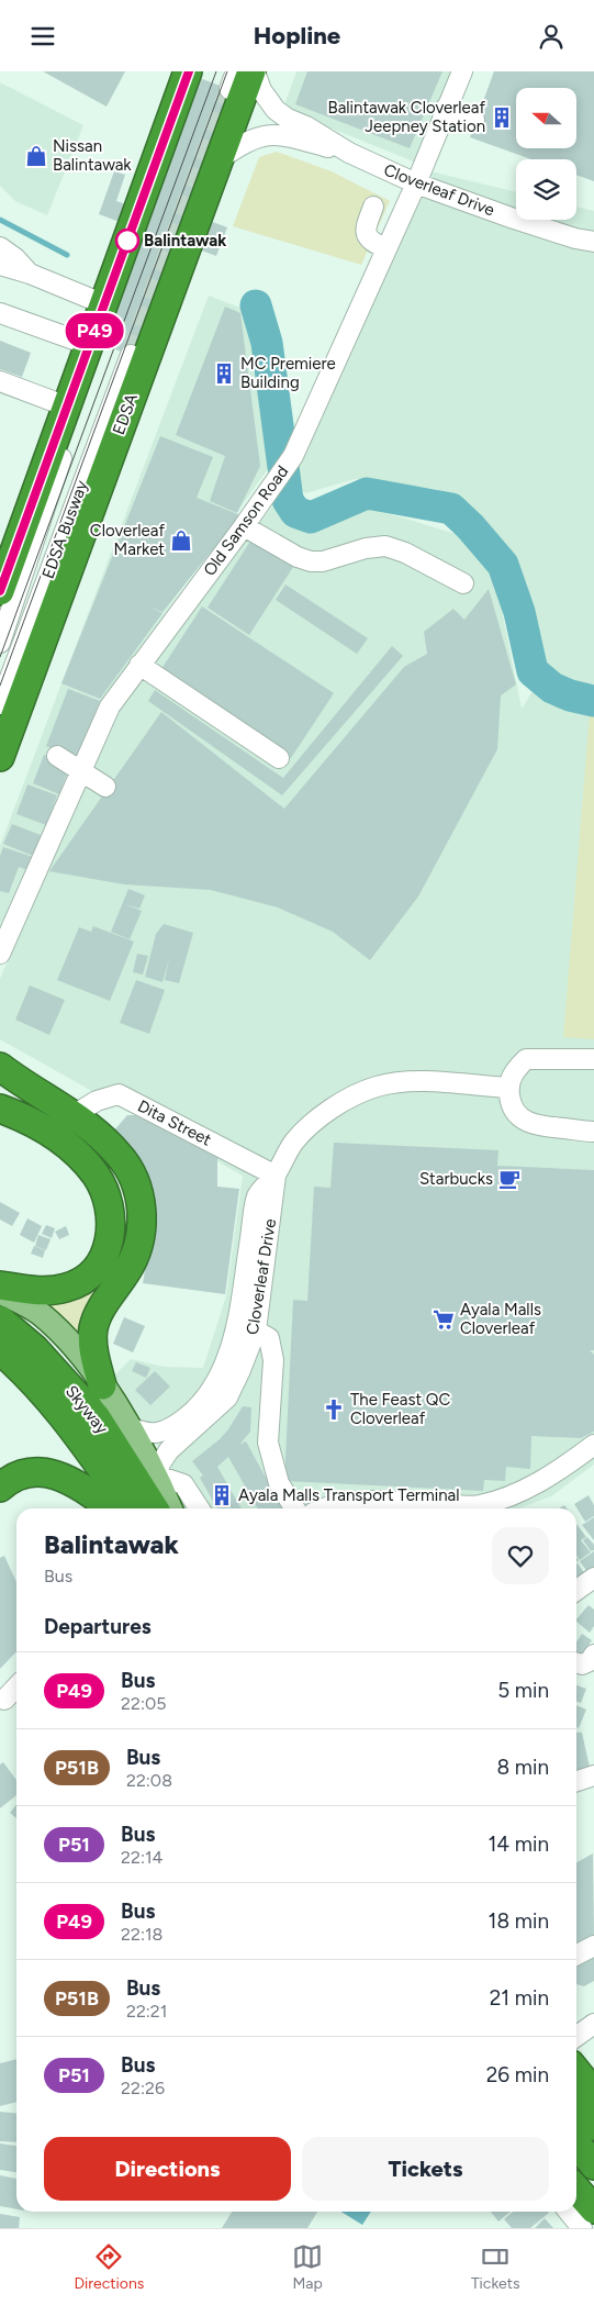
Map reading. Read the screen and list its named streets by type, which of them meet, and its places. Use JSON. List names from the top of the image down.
{
  "streets": {
    "highway": ["EDSA", "Skyway"],
    "street": [
      "Cloverleaf Drive",
      "Old Samson Road",
      "EDSA Busway",
      "Dita Street"
    ]
  },
  "crossings": [
    ["Cloverleaf Drive", "EDSA"],
    ["Cloverleaf Drive", "Old Samson Road"],
    ["Cloverleaf Drive", "Dita Street"]
  ],
  "places": {
    "building": ["Balintawak Cloverleaf Jeepney Station", "MC Premiere Building", "Ayala Malls Transport Terminal"],
    "shop": ["Nissan Balintawak", "Cloverleaf Market"],
    "other": ["Balintawak"],
    "cafe": ["Starbucks"],
    "supermarket": ["Ayala Malls Cloverleaf"],
    "church": ["The Feast QC Cloverleaf"]
  },
  "lines": ["bus line P49"],
  "north": "left",
  "page": {
    "header": "Hopline",
    "on_map": "P49",
    "heading": [
      ["Balintawak", "Bus"],
      "Departures"
    ],
    "list": [
      {
        "mark": "P49",
        "name": "Bus",
        "note": "22:05",
        "value": "5 min"
      },
      {
        "mark": "P51B",
        "name": "Bus",
        "note": "22:08",
        "value": "8 min"
      },
      {
        "mark": "P51",
        "name": "Bus",
        "note": "22:14",
        "value": "14 min"
      },
      {
        "mark": "P49",
        "name": "Bus",
        "note": "22:18",
        "value": "18 min"
      },
      {
        "mark": "P51B",
        "name": "Bus",
        "note": "22:21",
        "value": "21 min"
      },
      {
        "mark": "P51",
        "name": "Bus",
        "note": "22:26",
        "value": "26 min"
      }
    ],
    "buttons": ["Directions", "Tickets"],
    "tabs": ["Directions", "Map", "Tickets"]
  }
}
